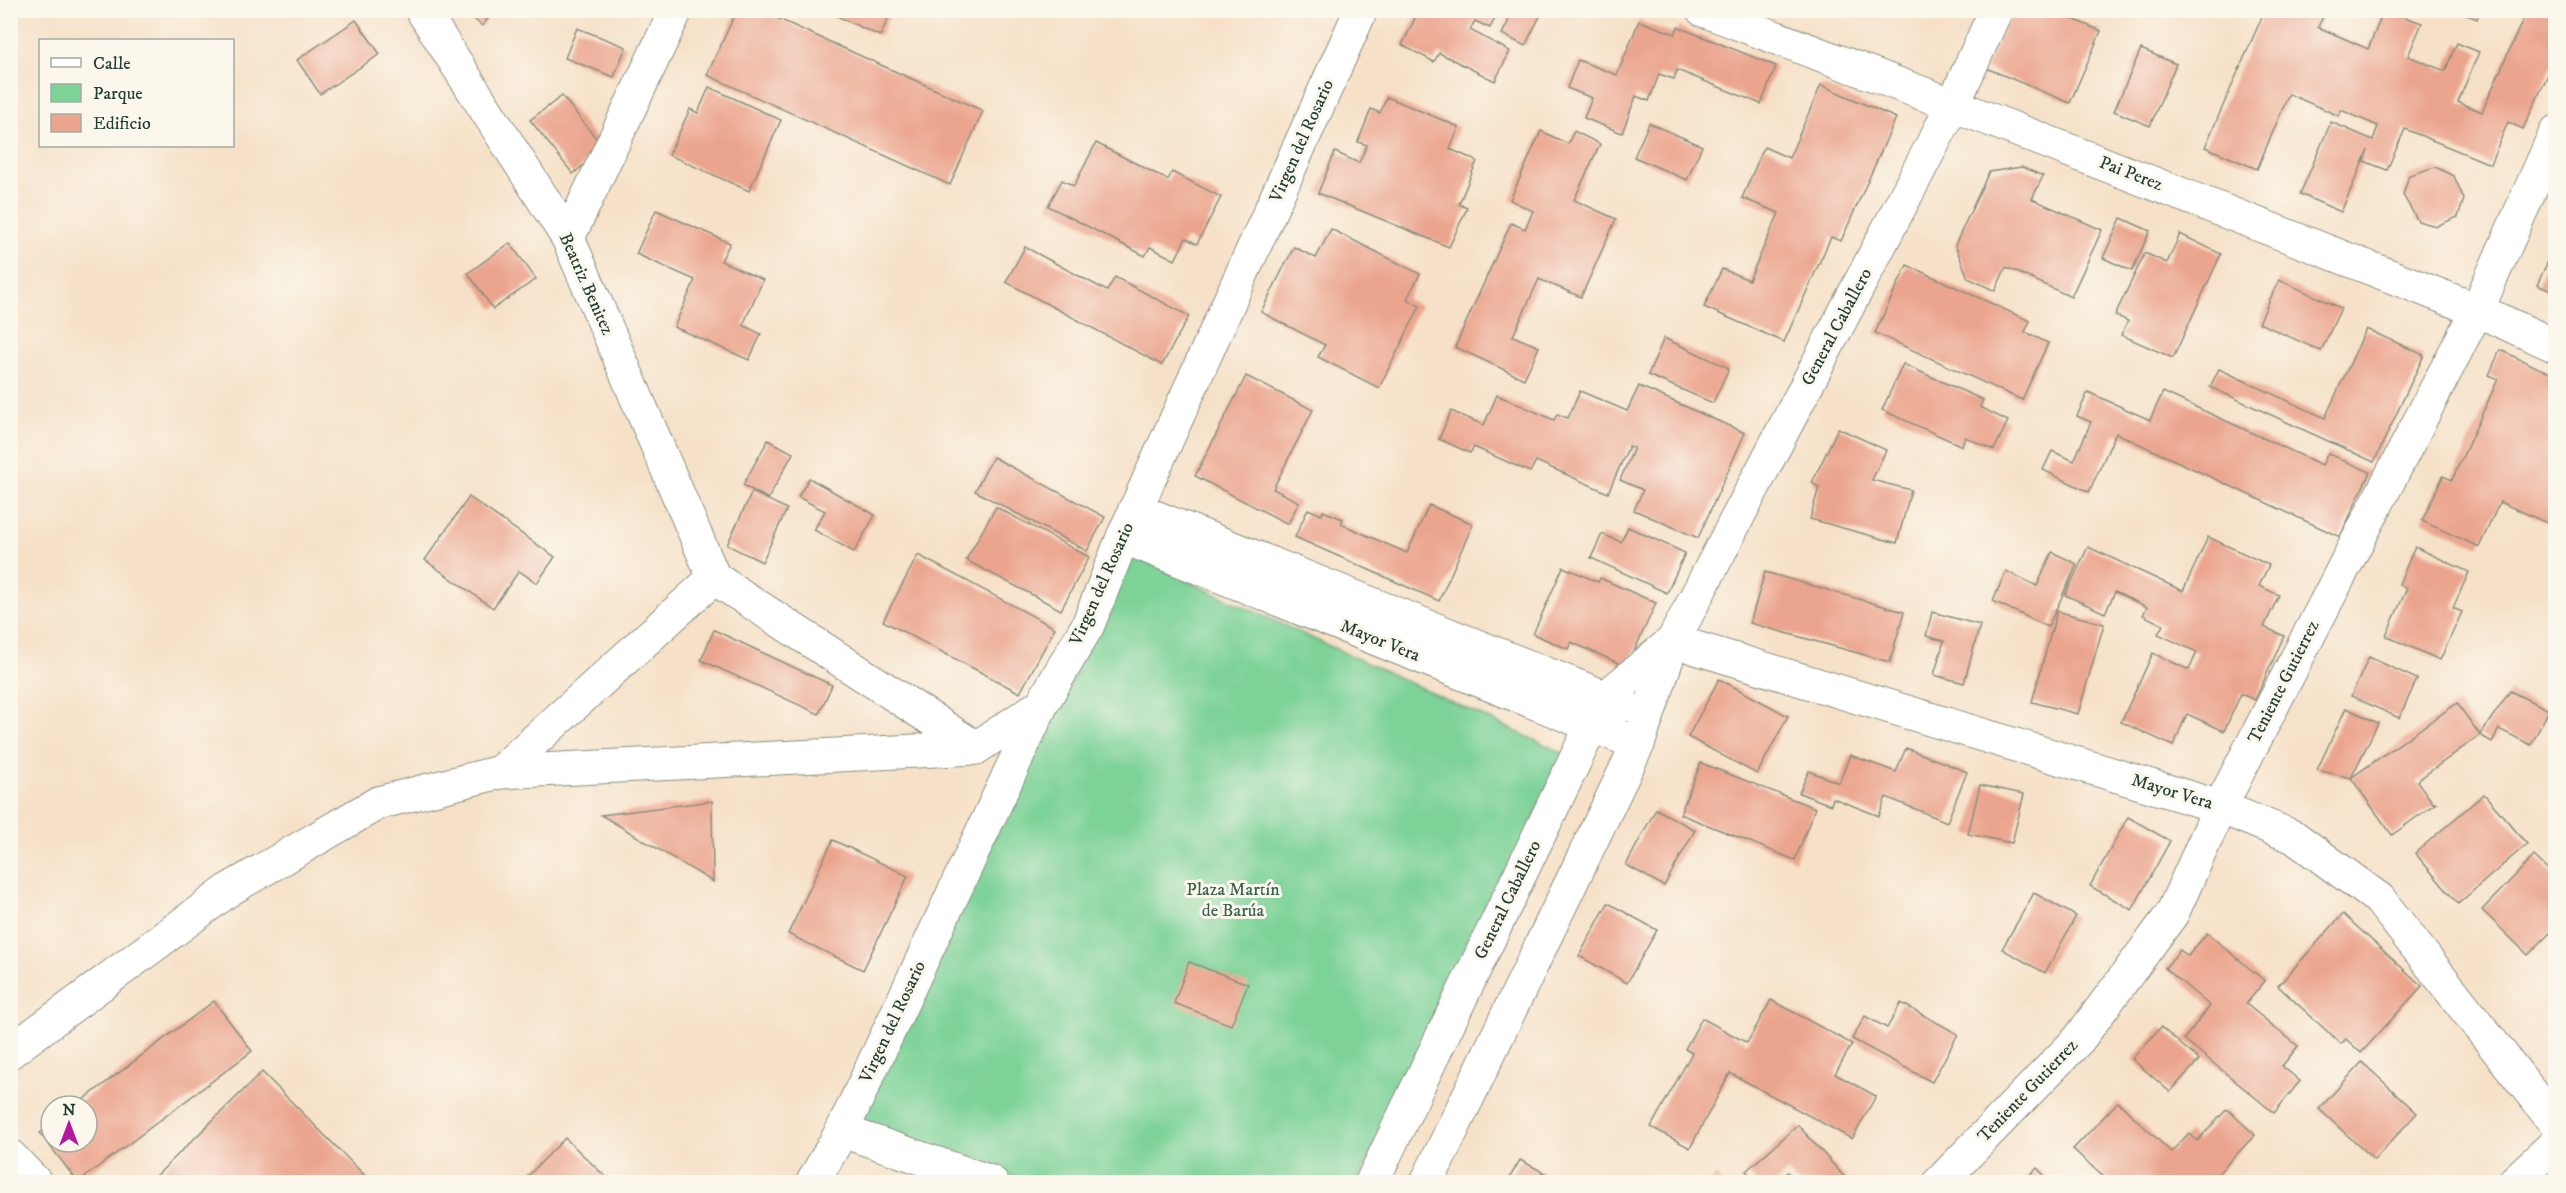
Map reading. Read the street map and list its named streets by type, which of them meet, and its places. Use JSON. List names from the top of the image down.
{
  "streets": {
    "street": [
      "Virgen del Rosario",
      "Pai Perez",
      "Beatriz Benitez",
      "General Caballero",
      "Mayor Vera",
      "Teniente Gutierrez"
    ]
  },
  "crossings": [
    ["Virgen del Rosario", "Mayor Vera"],
    ["Pai Perez", "General Caballero"],
    ["Pai Perez", "Teniente Gutierrez"],
    ["General Caballero", "Mayor Vera"],
    ["Mayor Vera", "Teniente Gutierrez"]
  ],
  "parks": ["Plaza Martín de Barúa"],
  "legend": ["Calle", "Parque", "Edificio"],
  "north": "top"
}
